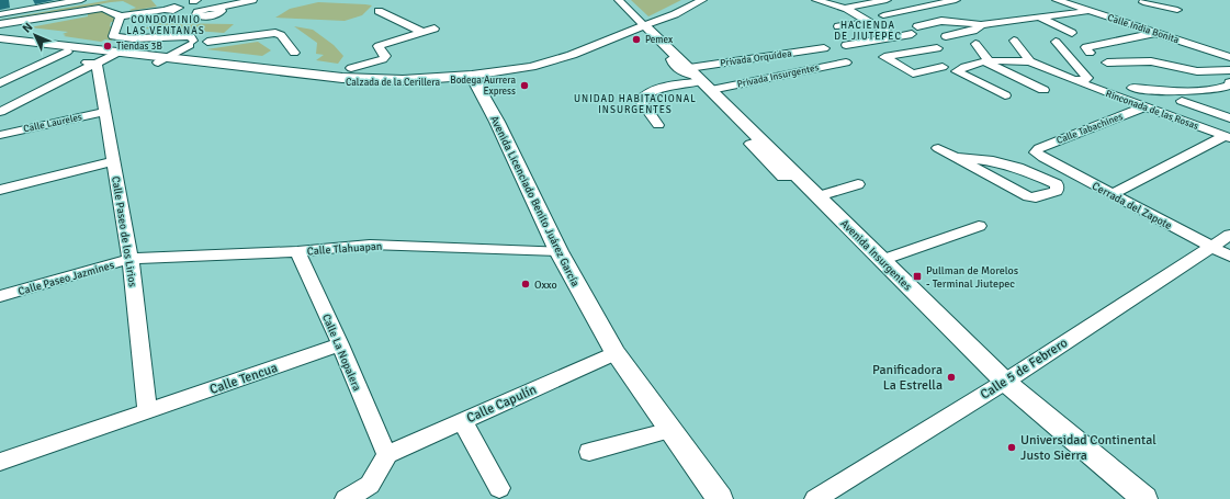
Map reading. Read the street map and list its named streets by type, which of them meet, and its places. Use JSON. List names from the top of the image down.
{
  "streets": {
    "main road": ["Calzada de la Cerillera", "Avenida Licenciado Benito Juárez García", "Avenida Insurgentes"],
    "street": [
      "Calle India Bonita",
      "Privada Orquídea",
      "Privada Insurgentes",
      "Rinconada de las Rosas",
      "Calle Laureles",
      "Calle Tabachines",
      "Cerrada del Zapote",
      "Calle Paseo de los Lirios",
      "Calle Tlahuapan",
      "Calle Paseo Jazmines",
      "Calle La Nopalera",
      "Calle 5 de Febrero",
      "Calle Tencua",
      "Calle Capulín"
    ]
  },
  "crossings": [
    ["Privada Orquídea", "Privada Insurgentes"],
    ["Privada Orquídea", "Avenida Insurgentes"],
    ["Privada Insurgentes", "Avenida Insurgentes"],
    ["Calzada de la Cerillera", "Avenida Licenciado Benito Juárez García"],
    ["Calzada de la Cerillera", "Calle Paseo de los Lirios"],
    ["Calzada de la Cerillera", "Avenida Insurgentes"],
    ["Rinconada de las Rosas", "Calle Tabachines"],
    ["Calle Laureles", "Calle Paseo de los Lirios"],
    ["Calle Tabachines", "Cerrada del Zapote"],
    ["Avenida Licenciado Benito Juárez García", "Calle Tlahuapan"],
    ["Avenida Licenciado Benito Juárez García", "Calle Capulín"],
    ["Cerrada del Zapote", "Calle 5 de Febrero"],
    ["Calle Paseo de los Lirios", "Calle Tlahuapan"],
    ["Calle Paseo de los Lirios", "Calle Paseo Jazmines"],
    ["Calle Paseo de los Lirios", "Calle Tencua"],
    ["Calle Tlahuapan", "Calle Paseo Jazmines"],
    ["Calle Tlahuapan", "Calle La Nopalera"],
    ["Avenida Insurgentes", "Calle 5 de Febrero"],
    ["Calle La Nopalera", "Calle Tencua"],
    ["Calle La Nopalera", "Calle Capulín"]
  ],
  "districts": ["CONDOMINIO LAS VENTANAS", "HACIENDA DE JIUTEPEC", "UNIDAD HABITACIONAL INSURGENTES"],
  "places": {
    "other": [
      "Pemex",
      "Tiendas 3B",
      "Bodega Aurrera Express",
      "Oxxo",
      "Panificadora La Estrella",
      "Universidad Continental Justo Sierra"
    ],
    "transit": ["Pullman de Morelos - Terminal Jiutepec"]
  },
  "north": "top left"
}
